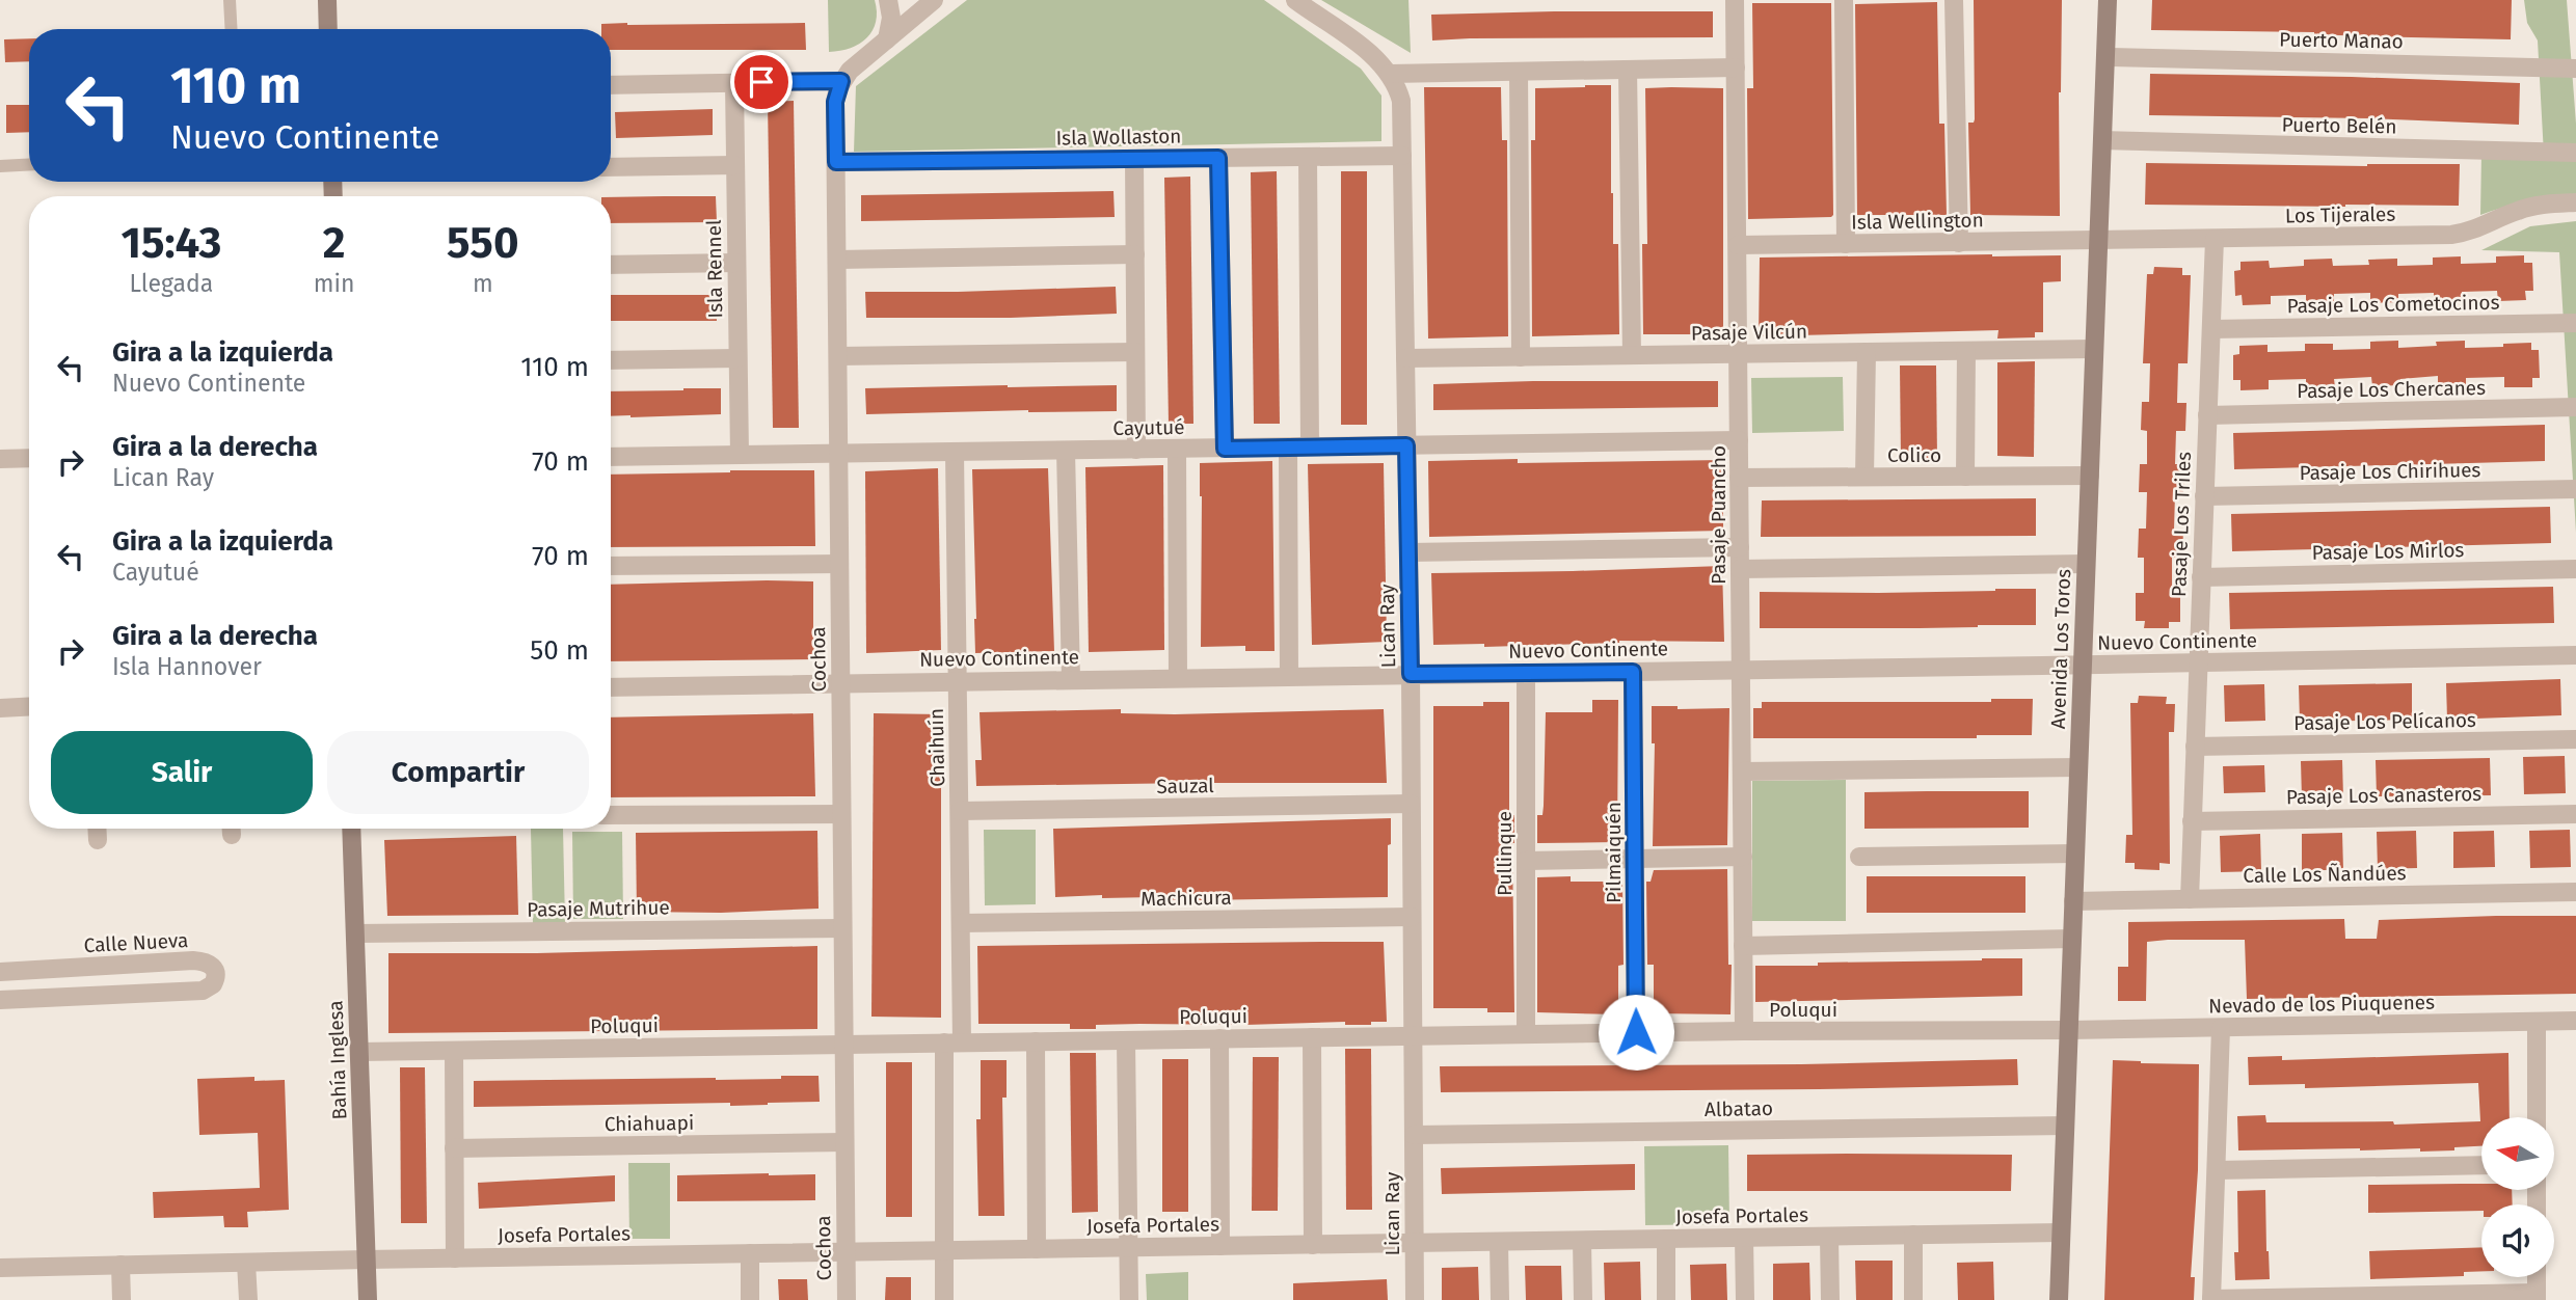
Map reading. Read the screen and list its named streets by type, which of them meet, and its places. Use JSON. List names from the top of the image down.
{
  "streets": {
    "main road": ["Avenida Los Toros", "Bahía Inglesa"],
    "street": [
      "Puerto Manao",
      "Puerto Belén",
      "Isla Wollaston",
      "Los Tijerales",
      "Isla Wellington",
      "Isla Rennel",
      "Pasaje Los Cometocinos",
      "Pasaje Vilcún",
      "Pasaje Los Chercanes",
      "Cayutué",
      "Colico",
      "Pasaje Los Chirihues",
      "Pasaje Puancho",
      "Pasaje Los Triles",
      "Pasaje Los Mirlos",
      "Lican Ray",
      "Nuevo Continente",
      "Cochoa",
      "Pasaje Los Pelícanos",
      "Chaihuín",
      "Sauzal",
      "Pasaje Los Canasteros",
      "Pilmaiquén",
      "Pullinque",
      "Calle Los Ñandúes",
      "Machicura",
      "Pasaje Mutrihue",
      "Calle Nueva",
      "Nevado de los Piuquenes",
      "Poluqui",
      "Albatao",
      "Chiahuapi",
      "Josefa Portales"
    ]
  },
  "crossings": [
    ["Puerto Manao", "Avenida Los Toros"],
    ["Puerto Belén", "Avenida Los Toros"],
    ["Isla Wollaston", "Lican Ray"],
    ["Isla Wollaston", "Cochoa"],
    ["Los Tijerales", "Isla Wellington"],
    ["Los Tijerales", "Pasaje Los Triles"],
    ["Los Tijerales", "Avenida Los Toros"],
    ["Isla Wellington", "Pasaje Puancho"],
    ["Isla Wellington", "Avenida Los Toros"],
    ["Isla Rennel", "Cayutué"],
    ["Pasaje Los Cometocinos", "Pasaje Los Triles"],
    ["Pasaje Vilcún", "Pasaje Puancho"],
    ["Pasaje Vilcún", "Lican Ray"],
    ["Pasaje Vilcún", "Avenida Los Toros"],
    ["Pasaje Los Chercanes", "Pasaje Los Triles"],
    ["Cayutué", "Pasaje Puancho"],
    ["Cayutué", "Lican Ray"],
    ["Cayutué", "Cochoa"],
    ["Cayutué", "Chaihuín"],
    ["Colico", "Pasaje Puancho"],
    ["Colico", "Avenida Los Toros"],
    ["Pasaje Los Chirihues", "Pasaje Los Triles"],
    ["Pasaje Puancho", "Nuevo Continente"],
    ["Pasaje Puancho", "Poluqui"],
    ["Pasaje Los Triles", "Pasaje Los Mirlos"],
    ["Pasaje Los Triles", "Nuevo Continente"],
    ["Pasaje Los Triles", "Pasaje Los Pelícanos"],
    ["Pasaje Los Triles", "Pasaje Los Canasteros"],
    ["Pasaje Los Triles", "Calle Los Ñandúes"],
    ["Lican Ray", "Nuevo Continente"],
    ["Lican Ray", "Sauzal"],
    ["Lican Ray", "Machicura"],
    ["Lican Ray", "Poluqui"],
    ["Lican Ray", "Albatao"],
    ["Lican Ray", "Josefa Portales"],
    ["Nuevo Continente", "Avenida Los Toros"],
    ["Nuevo Continente", "Cochoa"],
    ["Nuevo Continente", "Chaihuín"],
    ["Nuevo Continente", "Pilmaiquén"],
    ["Nuevo Continente", "Pullinque"],
    ["Avenida Los Toros", "Calle Los Ñandúes"],
    ["Avenida Los Toros", "Nevado de los Piuquenes"],
    ["Avenida Los Toros", "Poluqui"],
    ["Avenida Los Toros", "Albatao"],
    ["Avenida Los Toros", "Josefa Portales"],
    ["Cochoa", "Pasaje Mutrihue"],
    ["Cochoa", "Poluqui"],
    ["Cochoa", "Chiahuapi"],
    ["Cochoa", "Josefa Portales"],
    ["Chaihuín", "Sauzal"],
    ["Chaihuín", "Machicura"],
    ["Chaihuín", "Poluqui"],
    ["Chaihuín", "Josefa Portales"],
    ["Pilmaiquén", "Poluqui"],
    ["Pullinque", "Poluqui"],
    ["Pasaje Mutrihue", "Bahía Inglesa"],
    ["Nevado de los Piuquenes", "Poluqui"],
    ["Poluqui", "Bahía Inglesa"],
    ["Bahía Inglesa", "Josefa Portales"]
  ],
  "north": "left",
  "page": {
    "turn": ["110 m", "Nuevo Continente"],
    "eta": [
      "15:43",
      "Llegada",
      "2",
      "min",
      "550",
      "m"
    ],
    "list": [
      {
        "name": "Gira a la izquierda",
        "note": "Nuevo Continente",
        "value": "110 m"
      },
      {
        "name": "Gira a la derecha",
        "note": "Lican Ray",
        "value": "70 m"
      },
      {
        "name": "Gira a la izquierda",
        "note": "Cayutué",
        "value": "70 m"
      },
      {
        "name": "Gira a la derecha",
        "note": "Isla Hannover",
        "value": "50 m"
      }
    ],
    "buttons": ["Salir", "Compartir"]
  }
}
